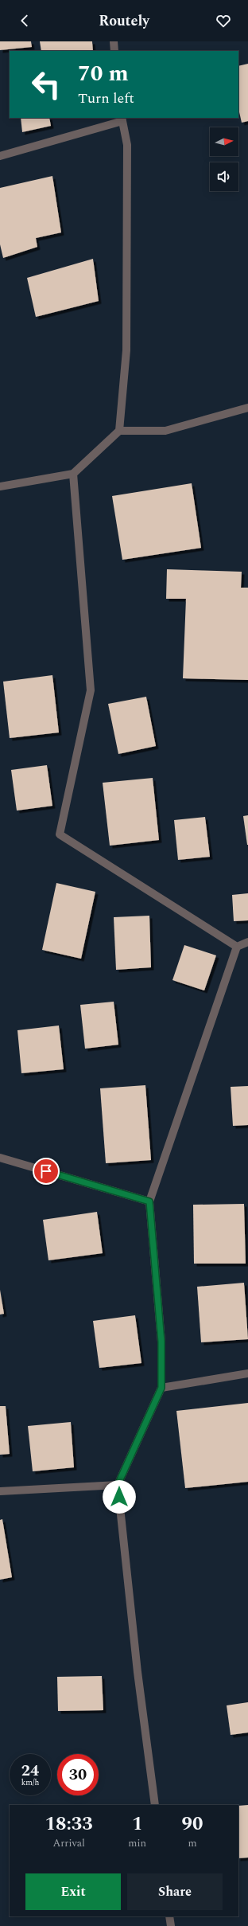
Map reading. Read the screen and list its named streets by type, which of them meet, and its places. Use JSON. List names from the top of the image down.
{
  "north": "right",
  "page": {
    "header": "Routely",
    "turn": ["70 m", "Turn left"],
    "speed": "24 km/h",
    "limit": "30",
    "eta": [
      "18:33",
      "Arrival",
      "1",
      "min",
      "90",
      "m"
    ],
    "buttons": ["Exit", "Share"]
  }
}
